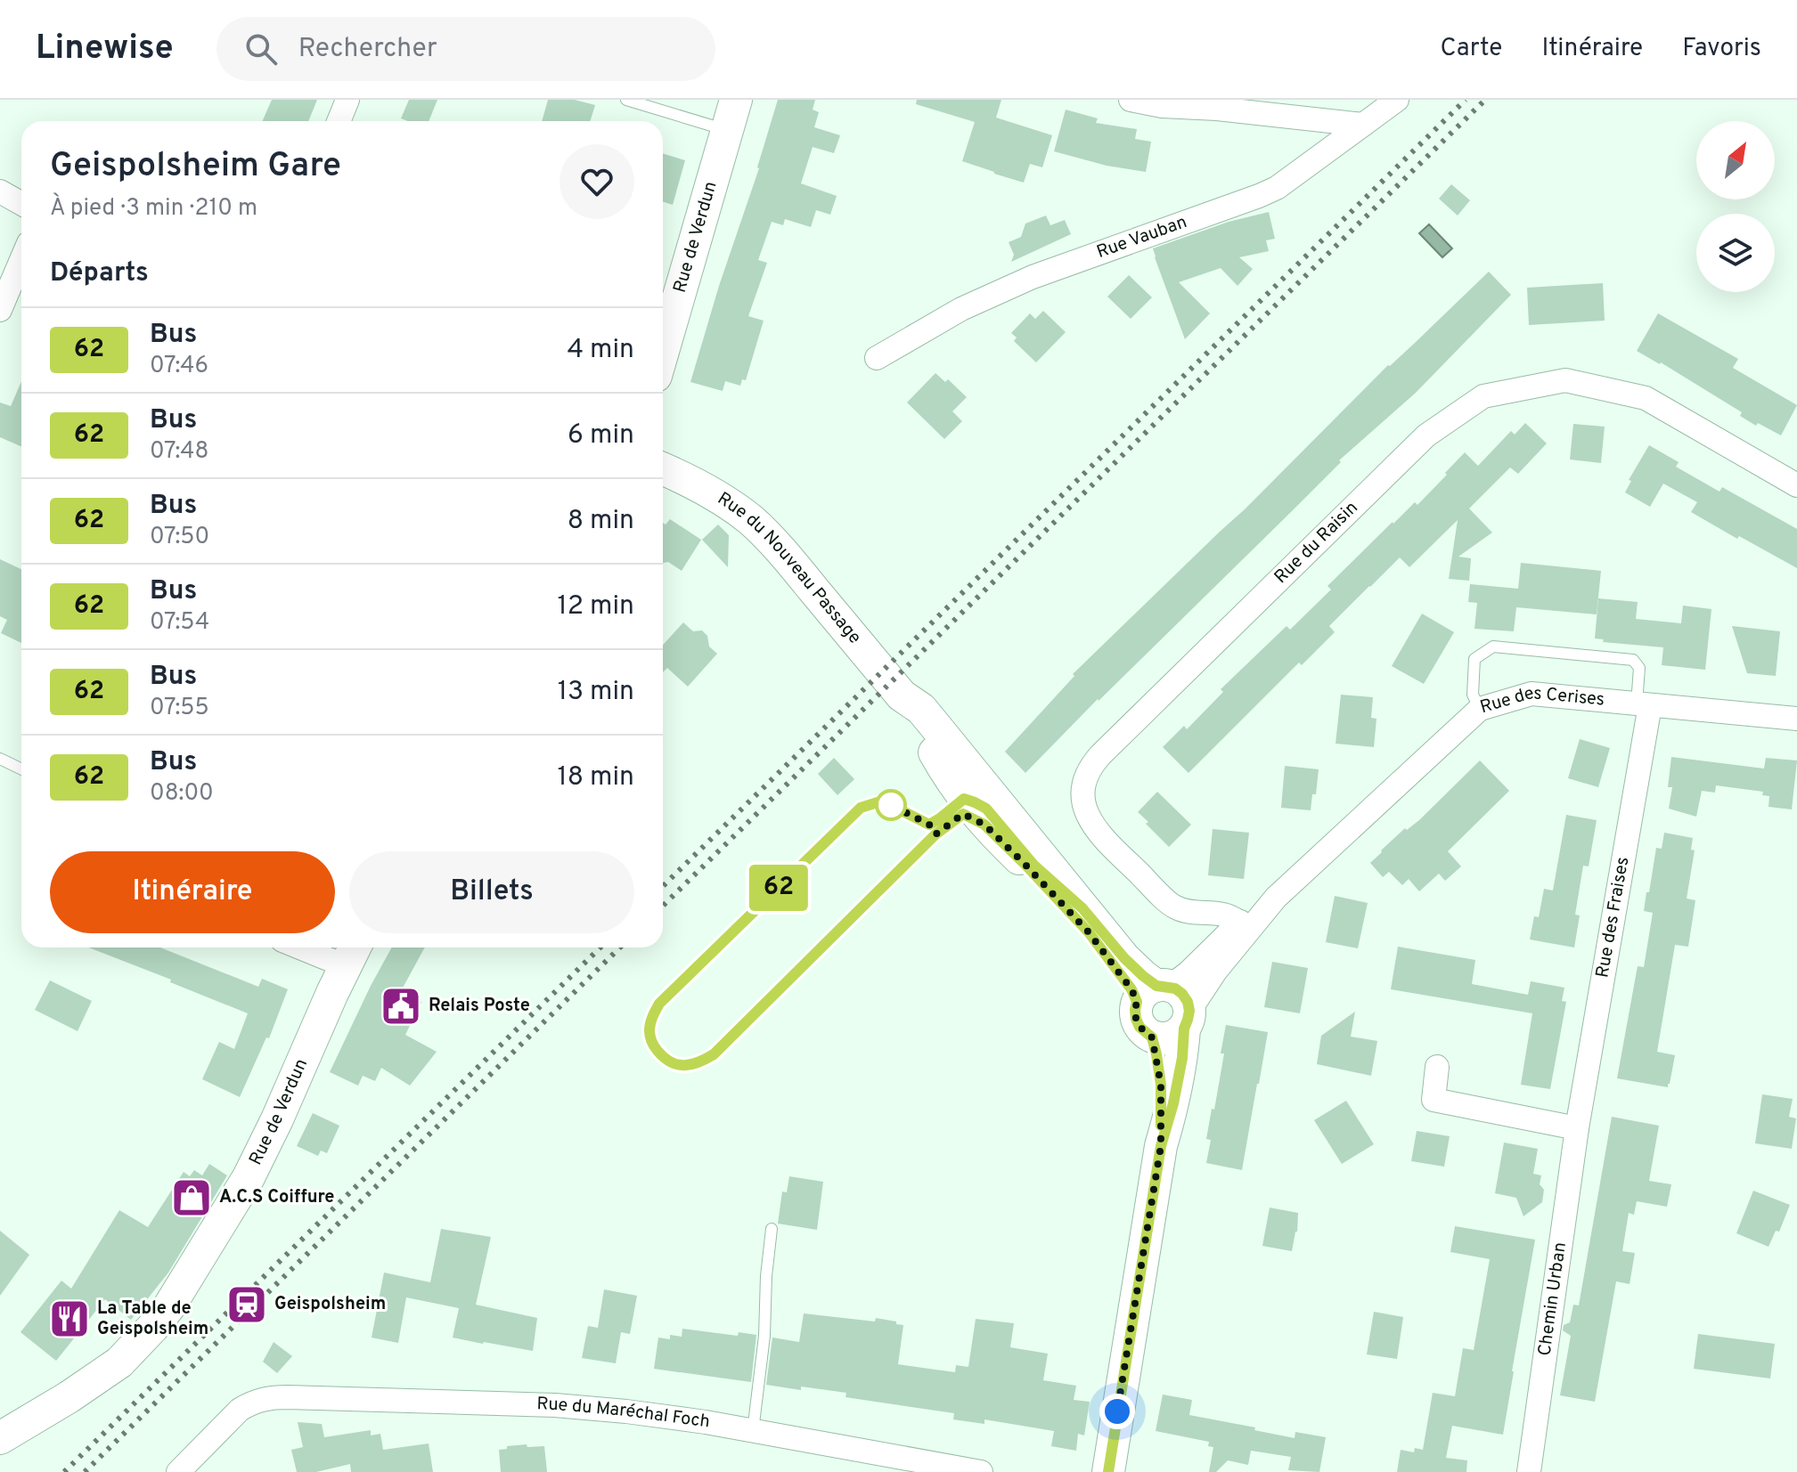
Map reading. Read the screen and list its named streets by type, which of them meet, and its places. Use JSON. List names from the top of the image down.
{
  "streets": {
    "main road": ["Rue de Verdun", "Rue du Nouveau Passage"],
    "street": [
      "Rue Vauban",
      "Rue du Raisin",
      "Rue des Cerises",
      "Rue des Fraises",
      "Chemin Urban",
      "Rue du Maréchal Foch"
    ]
  },
  "crossings": [
    ["Rue du Raisin", "Rue des Cerises"],
    ["Rue du Nouveau Passage", "Rue des Cerises"],
    ["Rue des Cerises", "Rue des Fraises"],
    ["Rue des Fraises", "Chemin Urban"]
  ],
  "places": {
    "public building": ["Relais Poste"],
    "shop": ["A.C.S Coiffure"],
    "station": ["Geispolsheim"],
    "restaurant": ["La Table de Geispolsheim"]
  },
  "lines": ["bus line 62"],
  "north": "top right",
  "page": {
    "header": "Linewise",
    "search": "Rechercher",
    "nav": ["Carte", "Itinéraire", "Favoris"],
    "on_map": "62",
    "heading": [
      ["Geispolsheim Gare", "À pied · 3 min · 210 m"],
      "Départs"
    ],
    "list": [
      {
        "mark": "62",
        "name": "Bus",
        "note": "07:46",
        "value": "4 min"
      },
      {
        "mark": "62",
        "name": "Bus",
        "note": "07:48",
        "value": "6 min"
      },
      {
        "mark": "62",
        "name": "Bus",
        "note": "07:50",
        "value": "8 min"
      },
      {
        "mark": "62",
        "name": "Bus",
        "note": "07:54",
        "value": "12 min"
      },
      {
        "mark": "62",
        "name": "Bus",
        "note": "07:55",
        "value": "13 min"
      },
      {
        "mark": "62",
        "name": "Bus",
        "note": "08:00",
        "value": "18 min"
      }
    ],
    "buttons": ["Itinéraire", "Billets"]
  }
}
